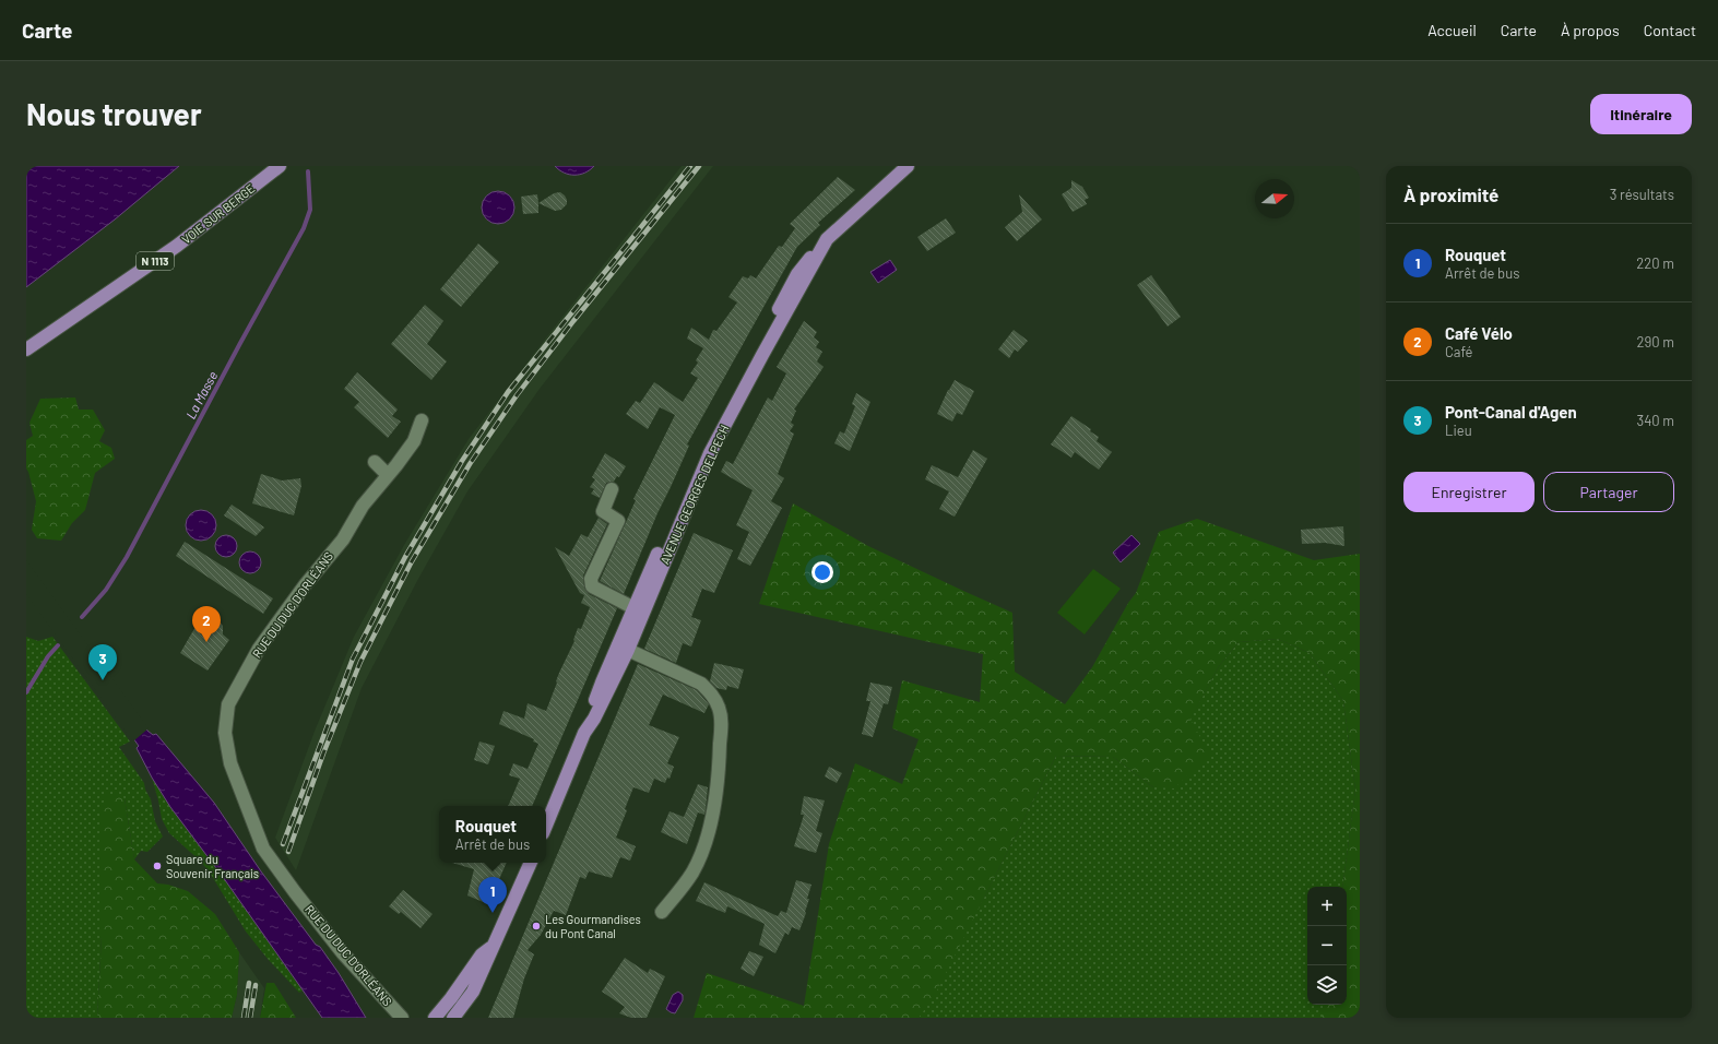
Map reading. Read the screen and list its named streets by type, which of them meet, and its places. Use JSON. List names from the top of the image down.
{
  "streets": {
    "main road": ["VOIE SUR BERGE", "N 1113", "AVENUE GEORGES DELPECH"],
    "street": ["RUE DU DUC D'ORLÉANS"]
  },
  "water": ["La Masse"],
  "places": ["Square du Souvenir Français", "Les Gourmandises du Pont Canal"],
  "north": "right",
  "page": {
    "header": "Carte",
    "nav": [
      "Accueil",
      "Carte",
      "À propos",
      "Contact"
    ],
    "buttons": [
      "Itinéraire",
      ["Enregistrer", "Partager"]
    ],
    "title": "Nous trouver",
    "heading": ["À proximité", "3 résultats"],
    "list": [
      {
        "mark": "1",
        "name": "Rouquet",
        "note": "Arrêt de bus",
        "value": "220 m"
      },
      {
        "mark": "2",
        "name": "Café Vélo",
        "note": "Café",
        "value": "290 m"
      },
      {
        "mark": "3",
        "name": "Pont-Canal d'Agen",
        "note": "Lieu",
        "value": "340 m"
      }
    ],
    "pins": ["2", "3", "1"],
    "popup": ["Rouquet", "Arrêt de bus"],
    "map_buttons": ["+", "−"]
  }
}
